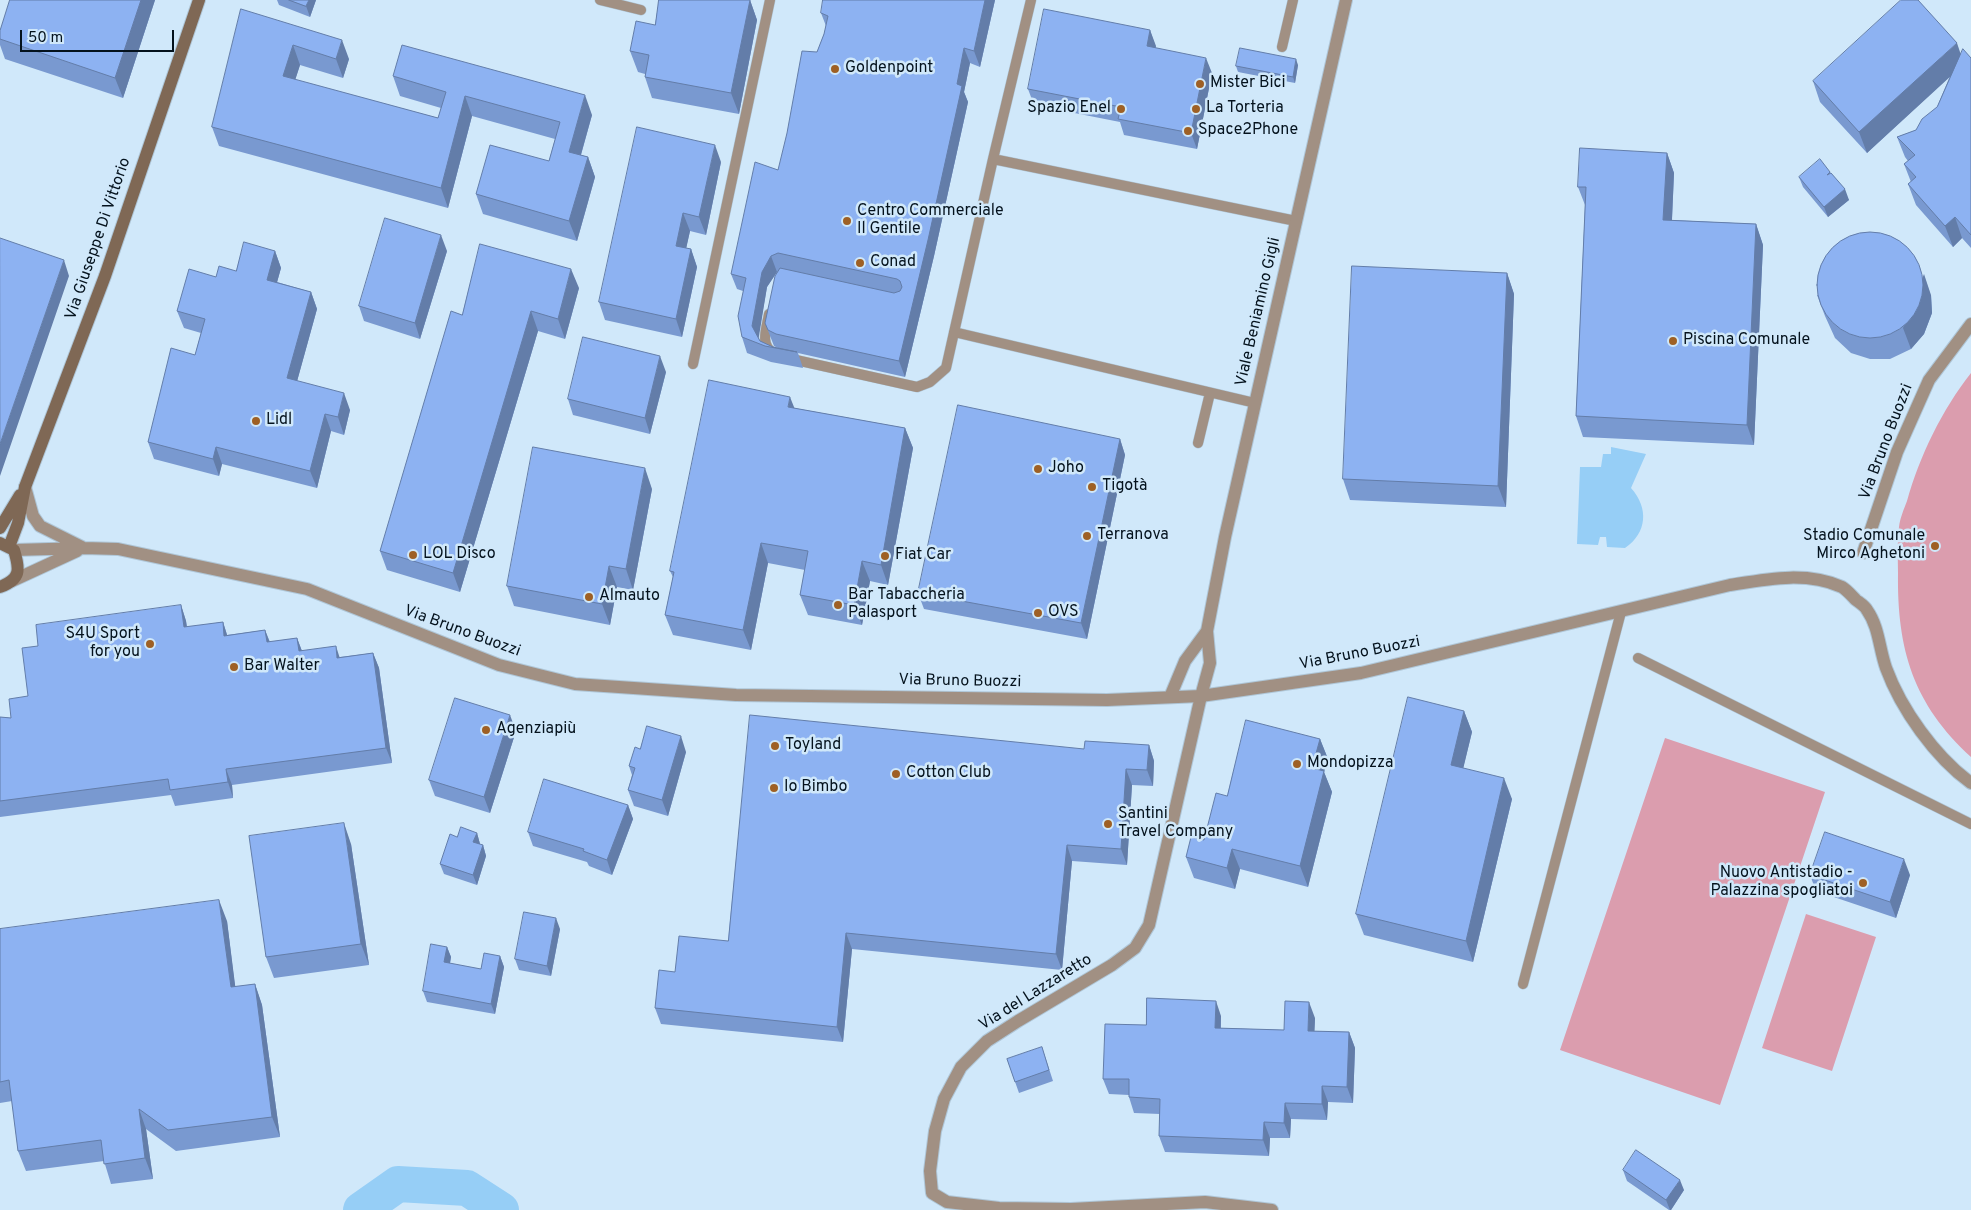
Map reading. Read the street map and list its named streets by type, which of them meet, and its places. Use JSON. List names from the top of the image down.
{
  "streets": {
    "main road": ["Via Giuseppe Di Vittorio"],
    "street": ["Viale Beniamino Gigli", "Via Bruno Buozzi", "Via del Lazzaretto"]
  },
  "crossings": [
    ["Via Giuseppe Di Vittorio", "Via Bruno Buozzi"],
    ["Viale Beniamino Gigli", "Via Bruno Buozzi"],
    ["Viale Beniamino Gigli", "Via del Lazzaretto"],
    ["Via Bruno Buozzi", "Via del Lazzaretto"]
  ],
  "places": [
    "Goldenpoint",
    "Mister Bici",
    "Spazio Enel",
    "La Torteria",
    "Space2Phone",
    "Centro Commerciale Il Gentile",
    "Conad",
    "Piscina Comunale",
    "Lidl",
    "Joho",
    "Tigotà",
    "Terranova",
    "Stadio Comunale Mirco Aghetoni",
    "LOL Disco",
    "Fiat Car",
    "Almauto",
    "Bar Tabaccheria Palasport",
    "OVS",
    "S4U Sport for you",
    "Bar Walter",
    "Agenziapiù",
    "Toyland",
    "Mondopizza",
    "Cotton Club",
    "Io Bimbo",
    "Santini Travel Company",
    "Nuovo Antistadio - Palazzina spogliatoi"
  ],
  "scale_bar": "50 m"
}
